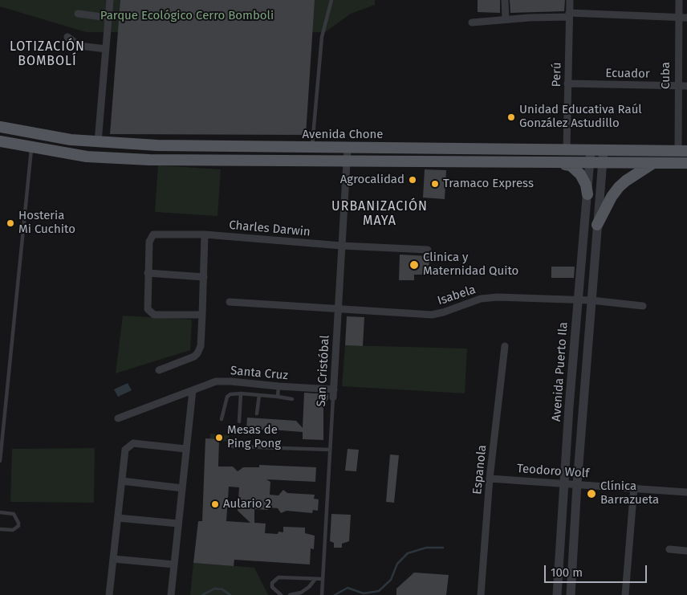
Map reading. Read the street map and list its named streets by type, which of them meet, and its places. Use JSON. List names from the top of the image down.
{
  "streets": {
    "main road": ["Avenida Chone"],
    "street": [
      "Ecuador",
      "Perú",
      "Cuba",
      "Charles Darwin",
      "Isabela",
      "San Cristóbal",
      "Avenida Puerto Ila",
      "Santa Cruz",
      "Espanola",
      "Teodoro Wolf"
    ]
  },
  "crossings": [
    ["Ecuador", "Perú"],
    ["Ecuador", "Cuba"],
    ["Perú", "Avenida Chone"],
    ["Cuba", "Avenida Chone"],
    ["Avenida Chone", "San Cristóbal"],
    ["Avenida Chone", "Avenida Puerto Ila"],
    ["Charles Darwin", "San Cristóbal"],
    ["Isabela", "San Cristóbal"],
    ["Isabela", "Avenida Puerto Ila"],
    ["San Cristóbal", "Santa Cruz"],
    ["Avenida Puerto Ila", "Teodoro Wolf"],
    ["Espanola", "Teodoro Wolf"]
  ],
  "districts": ["LOTIZACIÓN BOMBOLÍ", "URBANIZACIÓN MAYA"],
  "parks": ["Parque Ecológico Cerro Bomboli"],
  "places": [
    "Unidad Educativa Raúl González Astudillo",
    "Agrocalidad",
    "Tramaco Express",
    "Hosteria Mi Cuchito",
    "Clinica y Maternidad Quito",
    "Mesas de Ping Pong",
    "Clínica Barrazueta",
    "Aulario 2"
  ],
  "scale_bar": "100 m"
}
